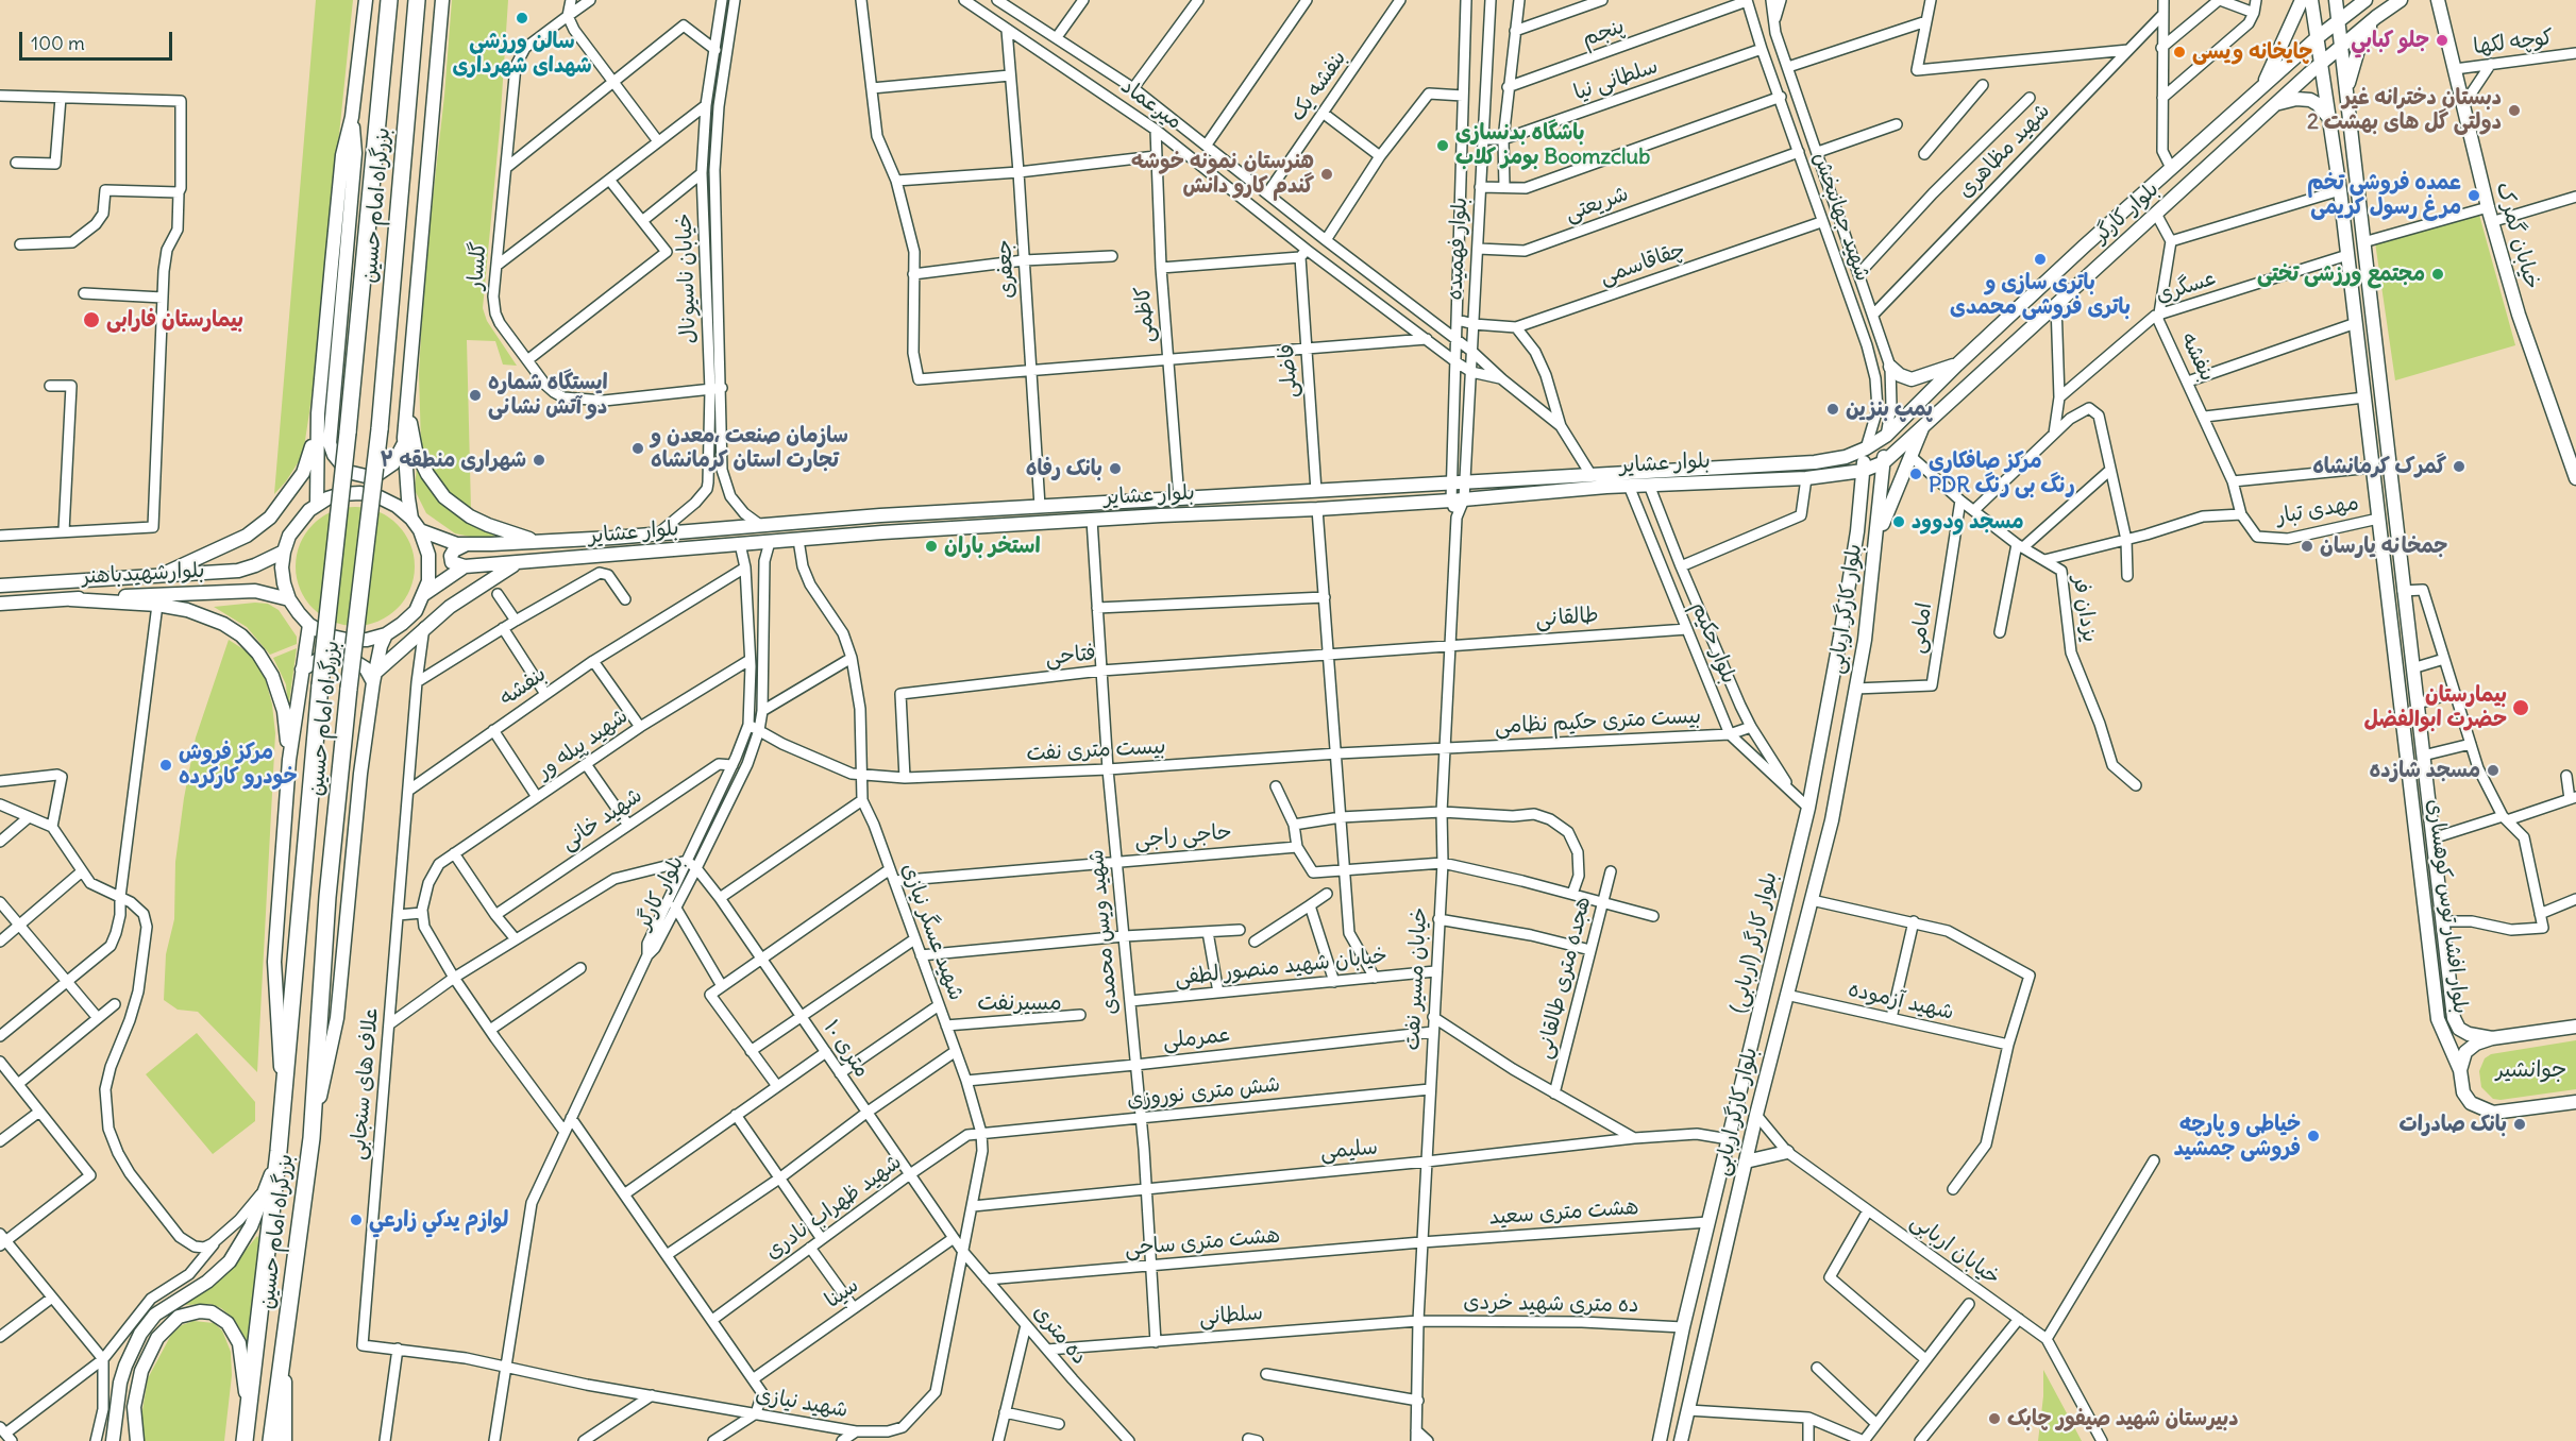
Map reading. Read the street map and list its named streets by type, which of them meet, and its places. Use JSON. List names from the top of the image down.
{
  "streets": {
    "highway": ["بزرگراه امام حسین"],
    "main road": [
      "بلوار کارگر",
      "خیابان گمرک",
      "بلوار عشایر",
      "بلوارشهیدباهنر",
      "بلوار کارگر اربابی",
      "بلوار افشار توس کوهساری",
      "بلوار کارگر (اربابی)"
    ],
    "street": [
      "پنجم",
      "کوچه لکها",
      "سلطانی نیا",
      "بنفشه یک",
      "میرعماد",
      "شهید مظاهری",
      "شریعتی",
      "شهید جهانبخش",
      "بلوار فهمیده",
      "چقاقاسمی",
      "گلسار",
      "جعفری",
      "خیابان ناسیونال",
      "عسگری",
      "کاظمی",
      "بنفشه",
      "فاضلی",
      "مهدی تبار",
      "یزدان فر",
      "طالقانی",
      "امامی",
      "بلوار حکیم",
      "فتاحی",
      "بیست متری حکیم نظامی",
      "شهید پیله ور",
      "بیست متری نفت",
      "شهید خانی",
      "حاجی راجی",
      "شهید عسگر نیازی",
      "شهید ویس محمدی",
      "خیابان شهید منصور لطفی",
      "هجده متری طالقانی",
      "خیابان مسیر نفت",
      "شهید آزموده",
      "عمرملی",
      "۱۰ متری",
      "علاف های سنجابی",
      "شش متری نوروزی",
      "سلیمی",
      "شهید ظهراب نادری",
      "هشت متری سعید",
      "هشت متری ساحی",
      "خیابان اربابی",
      "سینا",
      "ده متری شهید خردی",
      "سلطانی",
      "ده متری",
      "شهید نیازی"
    ]
  },
  "crossings": [
    ["پنجم", "شهید جهانبخش"],
    ["کوچه لکها", "خیابان گمرک"],
    ["سلطانی نیا", "شهید جهانبخش"],
    ["سلطانی نیا", "بلوار فهمیده"],
    ["بنفشه یک", "میرعماد"],
    ["میرعماد", "بلوار فهمیده"],
    ["میرعماد", "جعفری"],
    ["میرعماد", "کاظمی"],
    ["میرعماد", "فاضلی"],
    ["شهید مظاهری", "شهید جهانبخش"],
    ["شریعتی", "شهید جهانبخش"],
    ["شریعتی", "بلوار فهمیده"],
    ["بلوار کارگر", "شهید جهانبخش"],
    ["بلوار کارگر", "بنفشه"],
    ["بلوار کارگر", "بلوار عشایر"],
    ["بلوار کارگر", "بلوار کارگر اربابی"],
    ["بلوار کارگر", "شهید پیله ور"],
    ["بلوار کارگر", "بیست متری نفت"],
    ["بلوار کارگر", "شهید خانی"],
    ["بلوار کارگر", "بلوار افشار توس کوهساری"],
    ["بلوار کارگر", "بلوار کارگر (اربابی)"],
    ["بلوار کارگر", "۱۰ متری"],
    ["شهید جهانبخش", "چقاقاسمی"],
    ["شهید جهانبخش", "بلوار عشایر"],
    ["شهید جهانبخش", "بلوار کارگر اربابی"],
    ["شهید جهانبخش", "بلوار کارگر (اربابی)"],
    ["بلوار فهمیده", "چقاقاسمی"],
    ["بلوار فهمیده", "بلوار عشایر"],
    ["بلوار فهمیده", "خیابان مسیر نفت"],
    ["گلسار", "خیابان ناسیونال"],
    ["جعفری", "بلوار عشایر"],
    ["خیابان ناسیونال", "بلوار عشایر"],
    ["عسگری", "بنفشه"],
    ["عسگری", "بلوار افشار توس کوهساری"],
    ["کاظمی", "بلوار عشایر"],
    ["بنفشه", "مهدی تبار"],
    ["بنفشه", "علاف های سنجابی"],
    ["فاضلی", "بلوار عشایر"],
    ["بلوار عشایر", "بلوارشهیدباهنر"],
    ["بلوار عشایر", "بلوار کارگر اربابی"],
    ["بلوار عشایر", "بلوار حکیم"],
    ["بلوار عشایر", "شهید عسگر نیازی"],
    ["بلوار عشایر", "شهید ویس محمدی"],
    ["بلوار عشایر", "بلوار کارگر (اربابی)"],
    ["بلوار عشایر", "خیابان مسیر نفت"],
    ["مهدی تبار", "بلوار افشار توس کوهساری"],
    ["بلوار کارگر اربابی", "امامی"],
    ["بلوار کارگر اربابی", "شهید آزموده"],
    ["بلوار کارگر اربابی", "خیابان اربابی"],
    ["یزدان فر", "امامی"],
    ["طالقانی", "بلوار حکیم"],
    ["طالقانی", "فتاحی"],
    ["طالقانی", "خیابان مسیر نفت"],
    ["بلوار حکیم", "بیست متری حکیم نظامی"],
    ["بلوار حکیم", "بلوار کارگر (اربابی)"],
    ["فتاحی", "بیست متری نفت"],
    ["فتاحی", "شهید ویس محمدی"],
    ["بیست متری حکیم نظامی", "بیست متری نفت"],
    ["بیست متری حکیم نظامی", "خیابان مسیر نفت"],
    ["بیست متری نفت", "شهید عسگر نیازی"],
    ["بیست متری نفت", "شهید ویس محمدی"],
    ["بیست متری نفت", "خیابان مسیر نفت"],
    ["حاجی راجی", "شهید عسگر نیازی"],
    ["حاجی راجی", "شهید ویس محمدی"],
    ["شهید عسگر نیازی", "عمرملی"],
    ["شهید عسگر نیازی", "۱۰ متری"],
    ["شهید عسگر نیازی", "شش متری نوروزی"],
    ["شهید عسگر نیازی", "سلیمی"],
    ["شهید عسگر نیازی", "شهید ظهراب نادری"],
    ["شهید عسگر نیازی", "ده متری"],
    ["شهید عسگر نیازی", "شهید نیازی"],
    ["شهید ویس محمدی", "خیابان شهید منصور لطفی"],
    ["شهید ویس محمدی", "عمرملی"],
    ["شهید ویس محمدی", "شش متری نوروزی"],
    ["شهید ویس محمدی", "سلیمی"],
    ["شهید ویس محمدی", "هشت متری ساحی"],
    ["شهید ویس محمدی", "سلطانی"],
    ["بلوار کارگر (اربابی)", "سلیمی"],
    ["بلوار کارگر (اربابی)", "هشت متری سعید"],
    ["بلوار کارگر (اربابی)", "ده متری شهید خردی"],
    ["خیابان شهید منصور لطفی", "خیابان مسیر نفت"],
    ["خیابان مسیر نفت", "عمرملی"],
    ["خیابان مسیر نفت", "شش متری نوروزی"],
    ["خیابان مسیر نفت", "سلیمی"],
    ["خیابان مسیر نفت", "هشت متری سعید"],
    ["خیابان مسیر نفت", "هشت متری ساحی"],
    ["خیابان مسیر نفت", "ده متری شهید خردی"],
    ["خیابان مسیر نفت", "سلطانی"],
    ["۱۰ متری", "شهید ظهراب نادری"],
    ["۱۰ متری", "سینا"],
    ["۱۰ متری", "ده متری"],
    ["۱۰ متری", "شهید نیازی"],
    ["علاف های سنجابی", "شهید نیازی"],
    ["شش متری نوروزی", "شهید ظهراب نادری"],
    ["هشت متری سعید", "هشت متری ساحی"],
    ["هشت متری ساحی", "ده متری"],
    ["ده متری شهید خردی", "سلطانی"],
    ["سلطانی", "ده متری"],
    ["ده متری", "شهید نیازی"]
  ],
  "districts": ["مسیرنفت", "جوانشیر"],
  "places": [
    "سالن ورزشی شهدای شهرداری",
    "جلو كبابي",
    "چایخانه ویسی",
    "دبستان دخترانه غیر دولتی گل های بهشت 2",
    "باشگاه بدنسازی بومز کلاب Boomzclub",
    "هنرستان نمونه خوشه گندم کارو دانش",
    "عمده فروشی تخم مرغ رسول کریمی",
    "باتری سازی و باتری فروشی محمدی",
    "مجتمع ورزشی تختی",
    "بیمارستان فارابی",
    "ایستگاه شماره دو آتش نشانی",
    "پمپ بنزین",
    "سازمان صنعت ،معدن و تجارت استان کرمانشاه",
    "شهراری منطقه ۲",
    "گمرک کرمانشاه",
    "بانک رفاه",
    "مرکز صافکاری PDR رنگ بی رنگ",
    "مسجد ودوود",
    "استخر باران",
    "جمخانه یارسان",
    "بیمارستان حضرت ابوالفضل",
    "مرکز فروش خودرو کارکرده",
    "مسجد شازده",
    "بانک صادرات",
    "خیاطی ‌‌و‌ پارچه فروشی جمشید",
    "لوازم يدكي زارعي",
    "دبیرستان شهید صیفور چابک"
  ],
  "scale_bar": "100 m"
}
